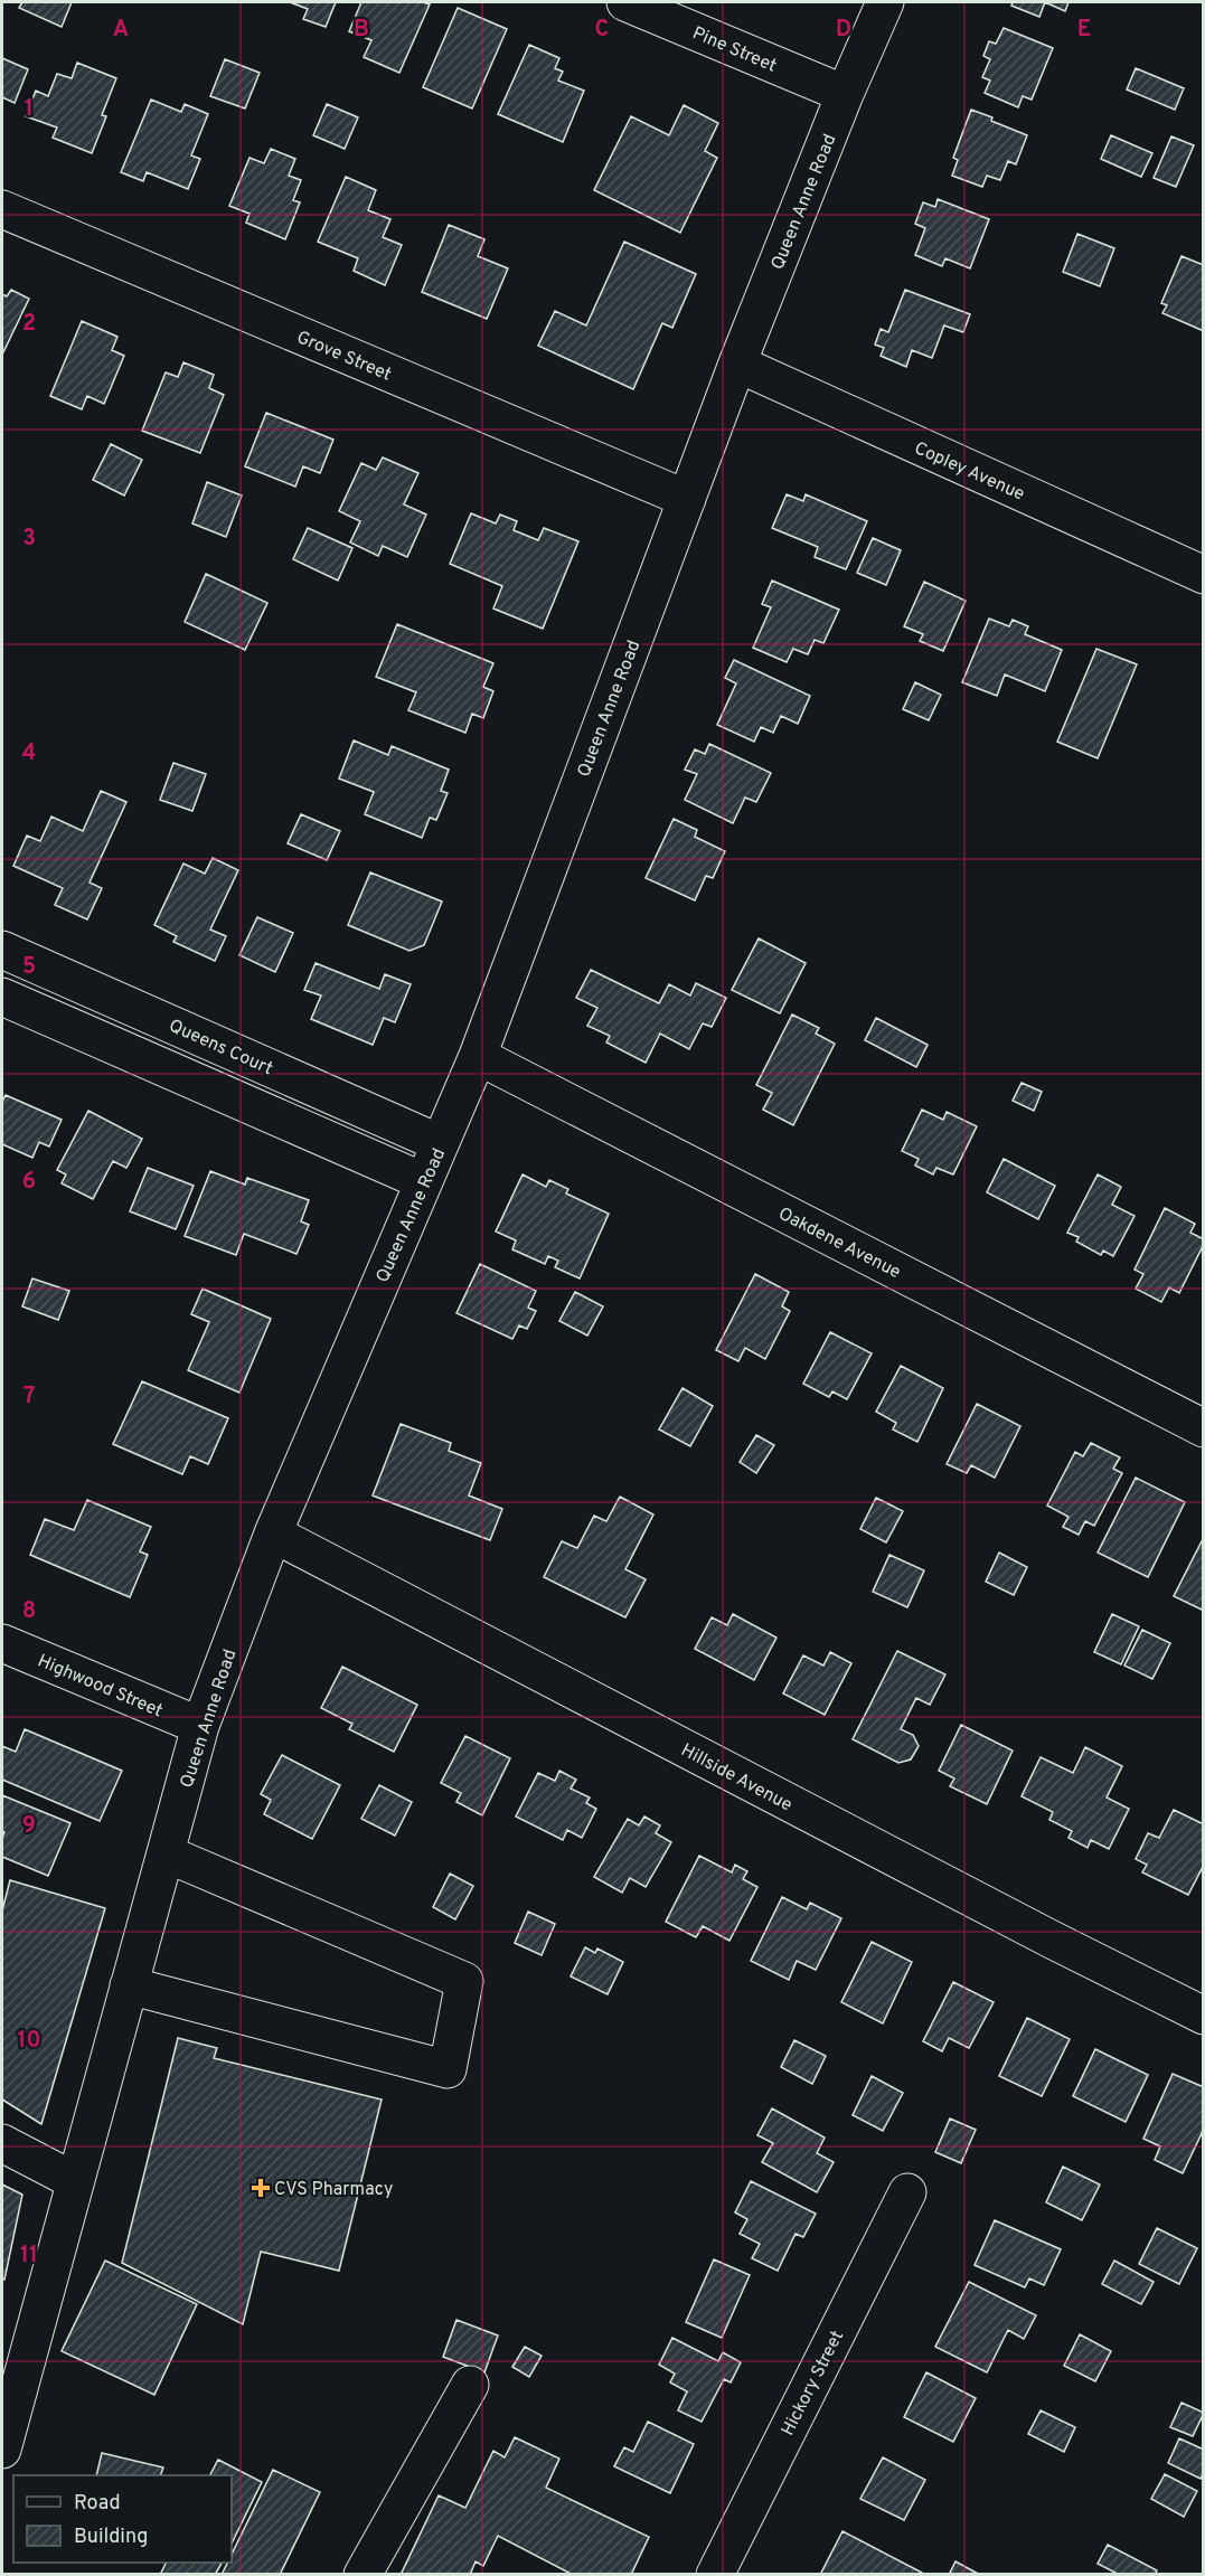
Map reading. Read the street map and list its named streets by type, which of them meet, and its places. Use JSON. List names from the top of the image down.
{
  "streets": {
    "street": [
      "Pine Street",
      "Queen Anne Road",
      "Grove Street",
      "Copley Avenue",
      "Queens Court",
      "Oakdene Avenue",
      "Highwood Street",
      "Hillside Avenue",
      "Hickory Street"
    ]
  },
  "crossings": [
    ["Pine Street", "Queen Anne Road"],
    ["Queen Anne Road", "Grove Street"],
    ["Queen Anne Road", "Copley Avenue"],
    ["Queen Anne Road", "Queens Court"],
    ["Queen Anne Road", "Oakdene Avenue"],
    ["Queen Anne Road", "Highwood Street"],
    ["Queen Anne Road", "Hillside Avenue"]
  ],
  "places": {
    "health": ["CVS Pharmacy"]
  },
  "legend": ["Road", "Building"],
  "grid": {
    "columns": [
      "A",
      "B",
      "C",
      "D",
      "E"
    ],
    "rows": [
      "1",
      "2",
      "3",
      "4",
      "5",
      "6",
      "7",
      "8",
      "9",
      "10",
      "11"
    ]
  }
}
